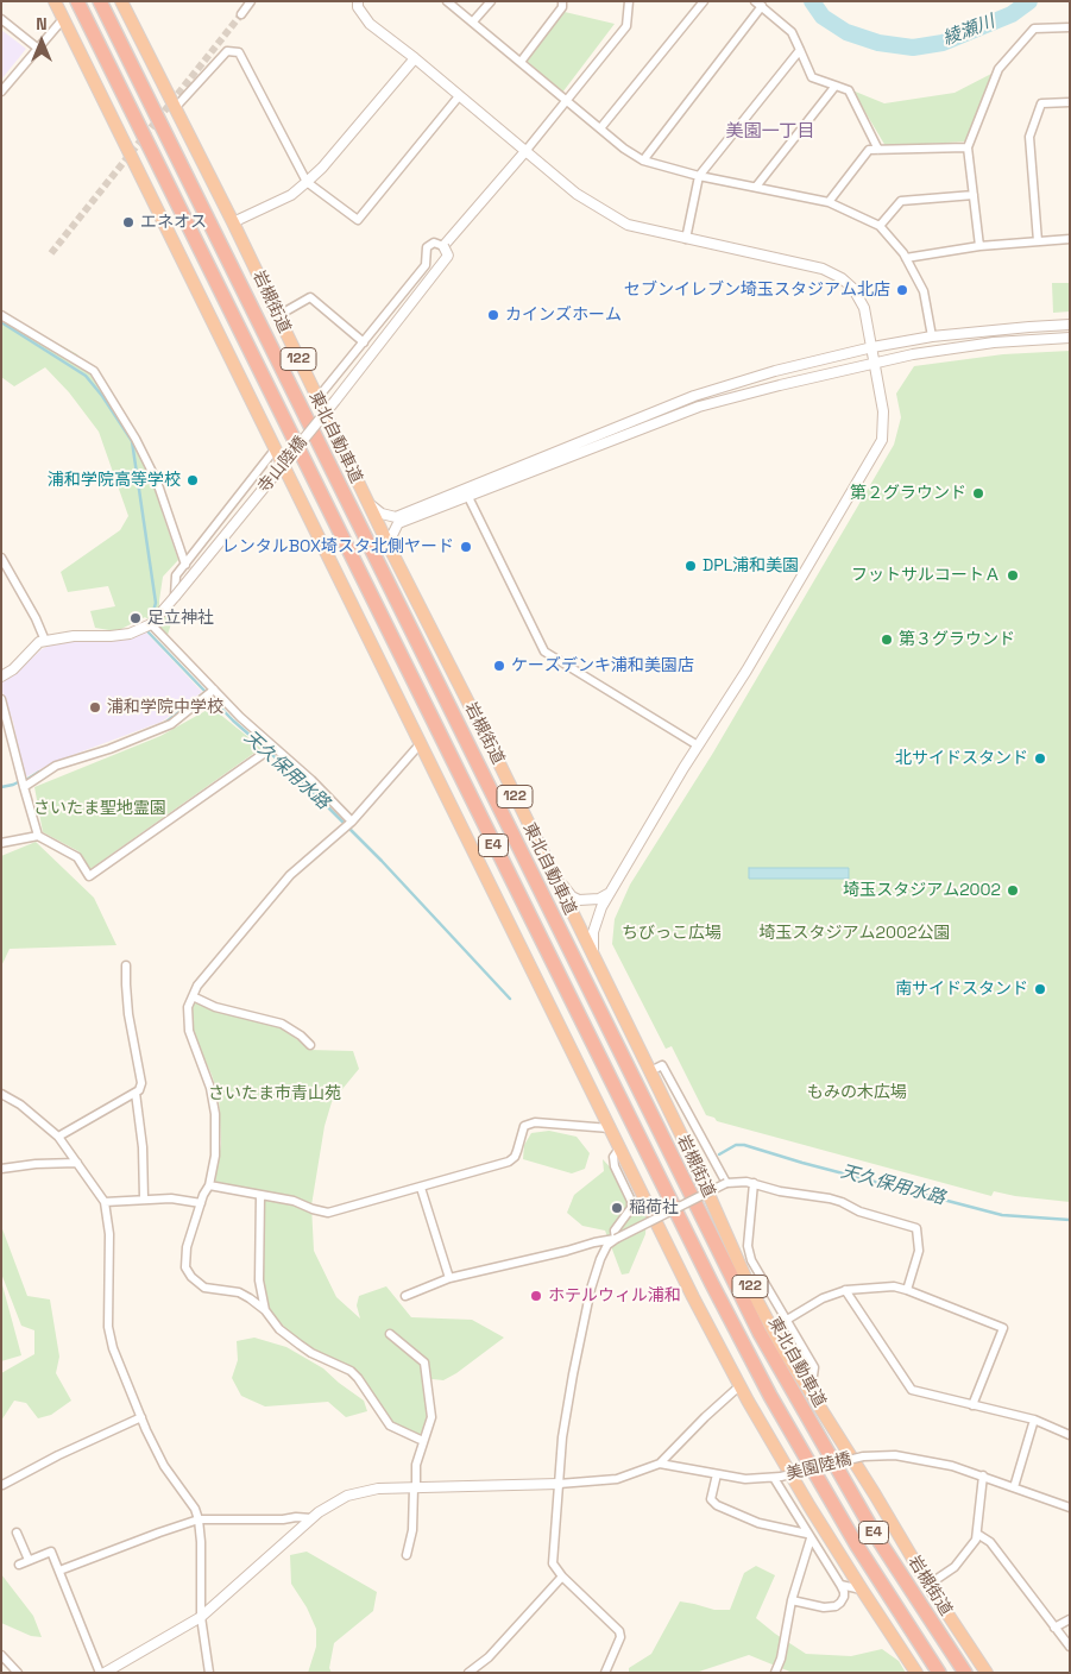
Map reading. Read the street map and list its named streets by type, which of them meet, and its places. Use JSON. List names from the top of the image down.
{
  "streets": {
    "highway": [
      "岩槻街道",
      "122",
      "東北自動車道",
      "E4"
    ],
    "street": ["寺山陸橋", "美園陸橋"]
  },
  "districts": ["美園一丁目"],
  "water": ["綾瀬川", "天久保用水路"],
  "parks": [
    "さいたま聖地霊園",
    "ちびっこ広場",
    "埼玉スタジアム2002公園",
    "もみの木広場",
    "さいたま市青山苑"
  ],
  "places": [
    "エネオス",
    "セブンイレブン埼玉スタジアム北店",
    "カインズホーム",
    "浦和学院高等学校",
    "第２グラウンド",
    "レンタルBOX埼スタ北側ヤード",
    "DPL浦和美園",
    "フットサルコートＡ",
    "足立神社",
    "第３グラウンド",
    "ケーズデンキ浦和美園店",
    "浦和学院中学校",
    "北サイドスタンド",
    "埼玉スタジアム2002",
    "南サイドスタンド",
    "稲荷社",
    "ホテルウィル浦和"
  ],
  "north": "top"
}
